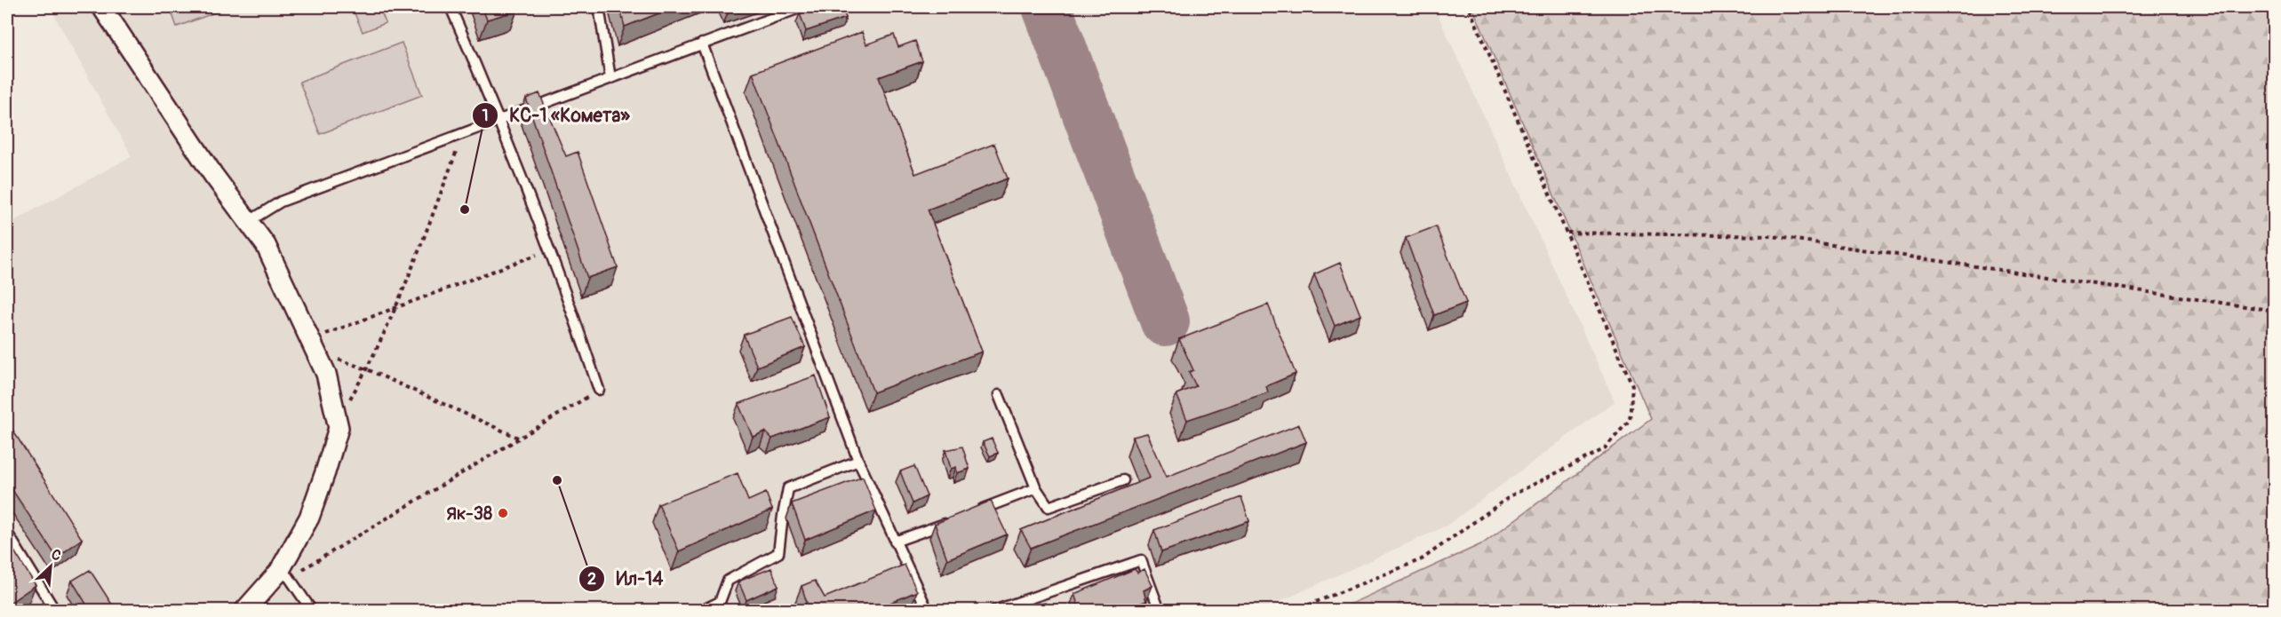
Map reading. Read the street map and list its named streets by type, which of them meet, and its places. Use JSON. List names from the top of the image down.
{
  "places": ["КС-1 «Комета»", "Ил-14", "Як-38"],
  "north": "top right"
}
